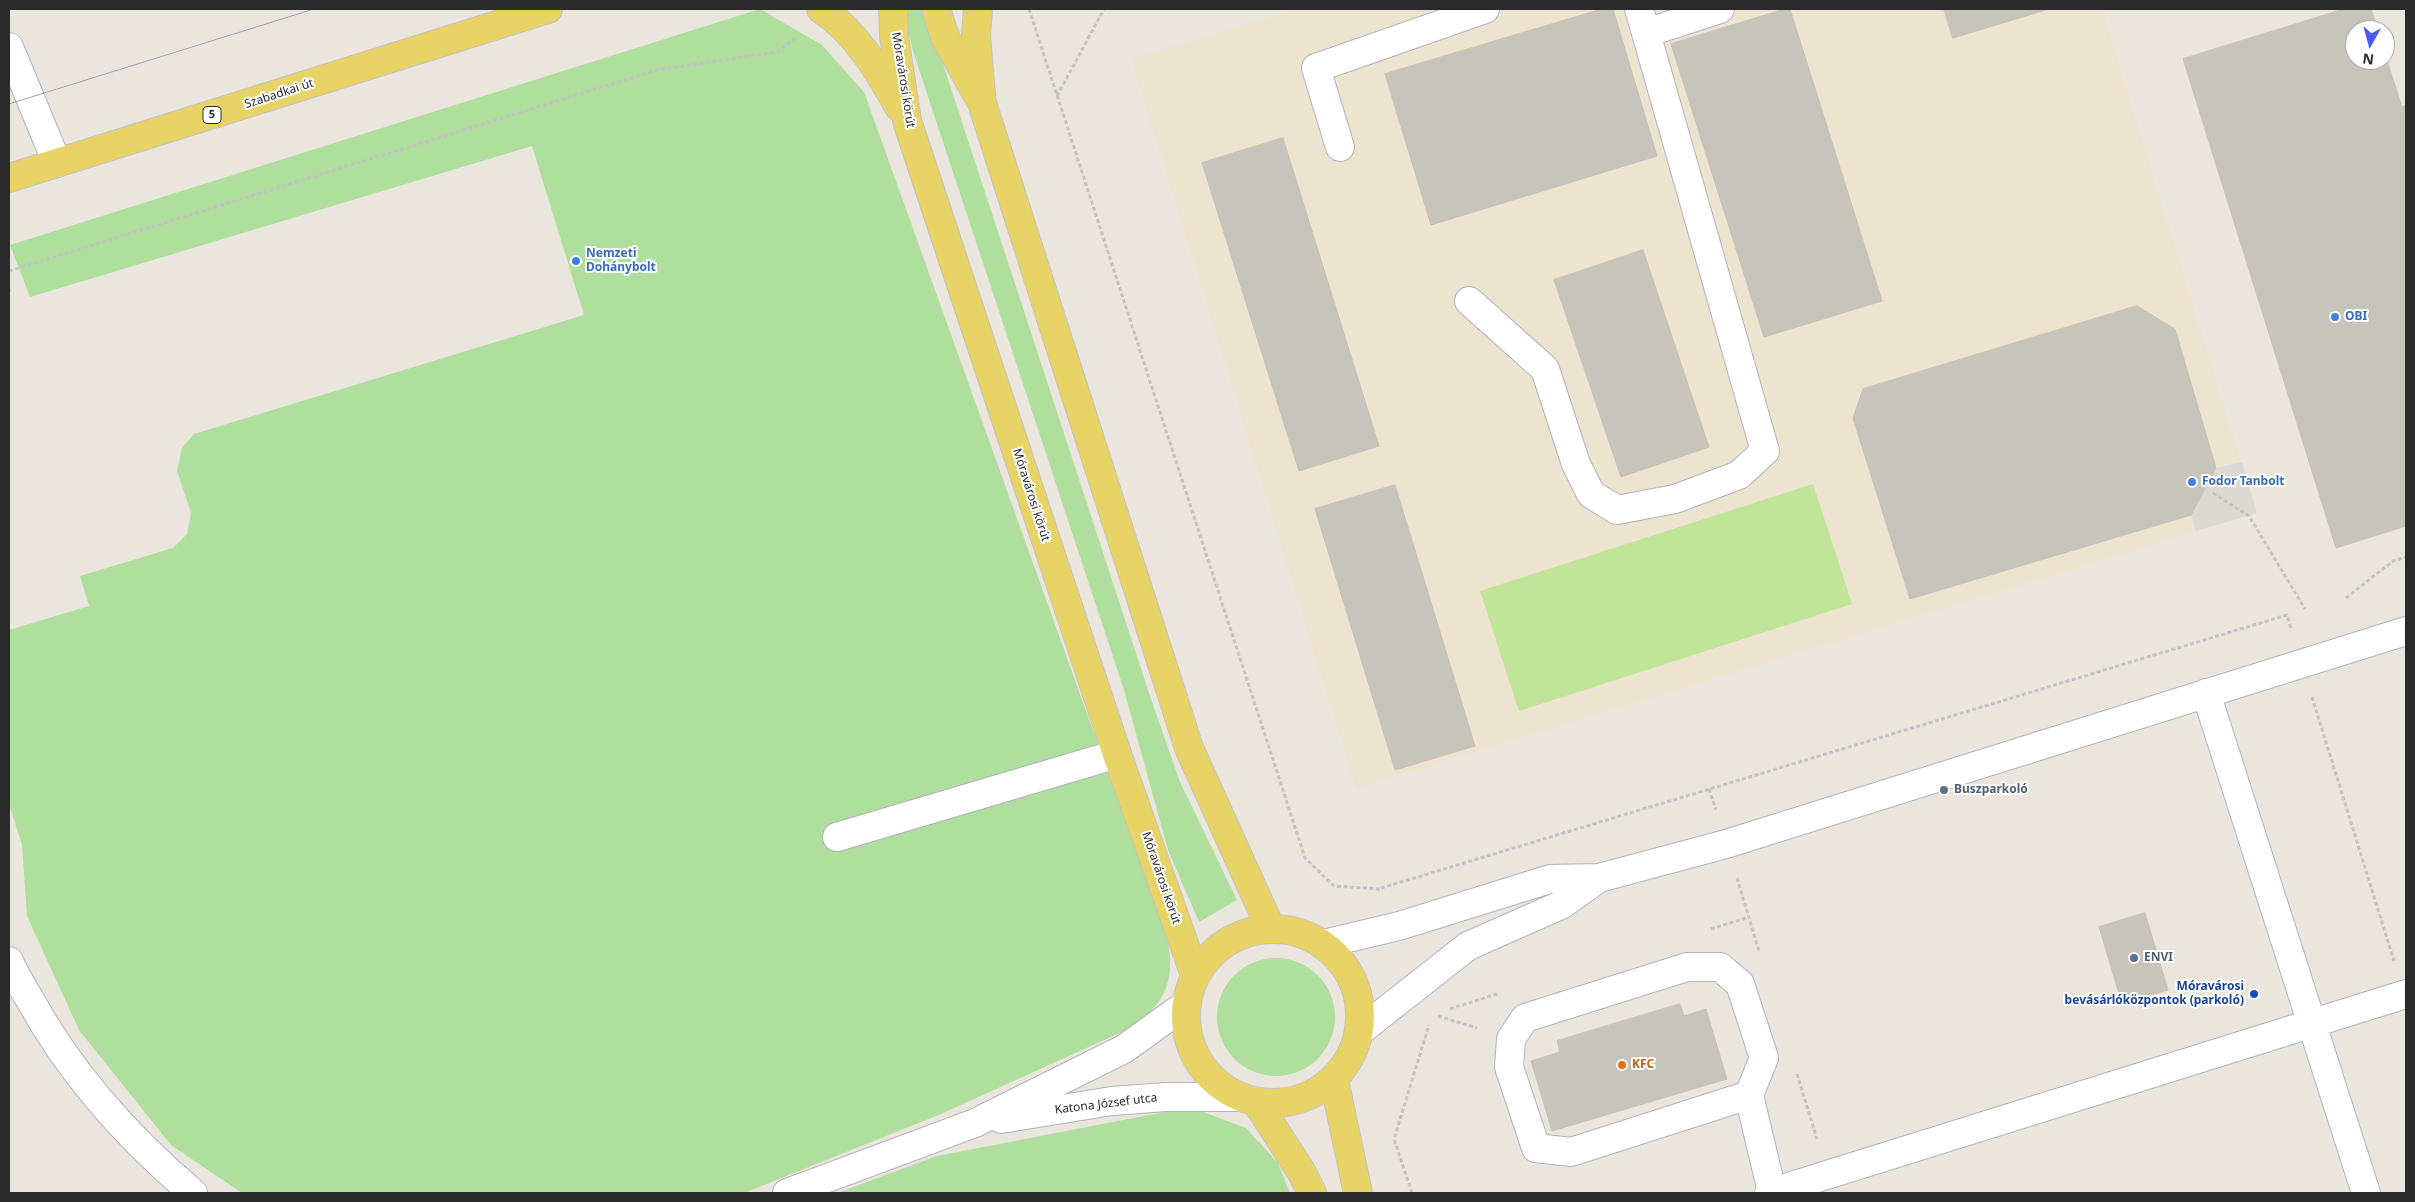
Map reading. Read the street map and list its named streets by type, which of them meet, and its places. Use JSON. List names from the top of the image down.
{
  "streets": {
    "main road": ["Móravárosi körút", "Szabadkai út", "5"],
    "street": ["Katona József utca"]
  },
  "crossings": [
    ["Móravárosi körút", "Katona József utca"]
  ],
  "places": [
    "Nemzeti Dohánybolt",
    "OBI",
    "Fodor Tanbolt",
    "Buszparkoló",
    "ENVI",
    "Móravárosi bevásárlóközpontok (parkoló)",
    "KFC"
  ],
  "north": "bottom"
}
